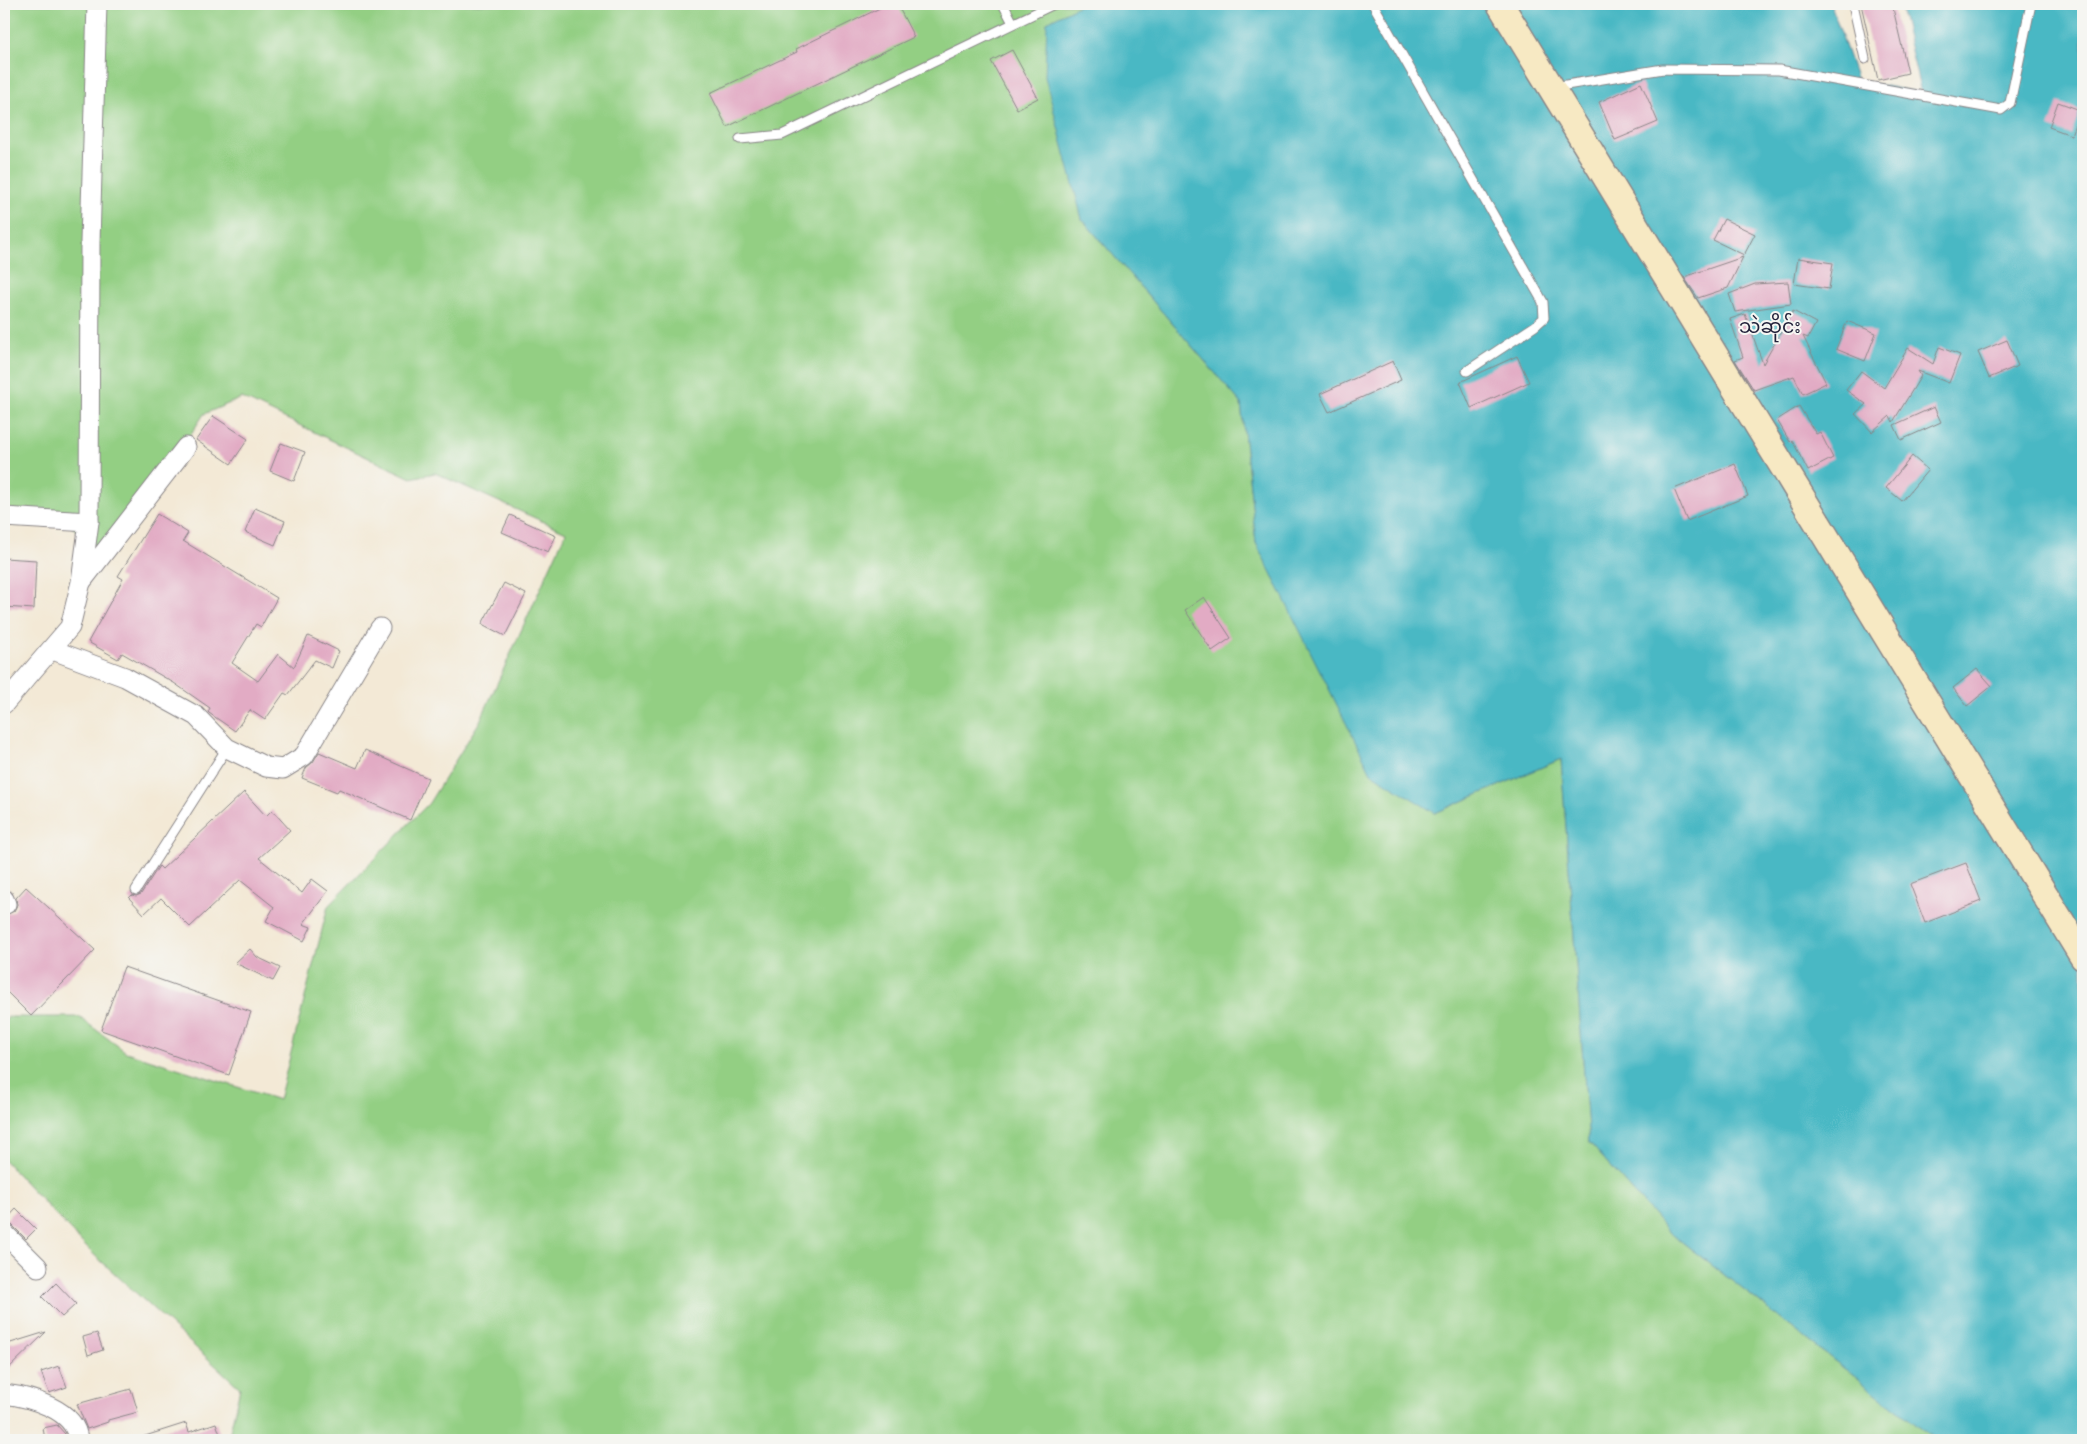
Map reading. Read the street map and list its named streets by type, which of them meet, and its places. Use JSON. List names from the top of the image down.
{
  "districts": ["သဲဆိုင်း"]
}
